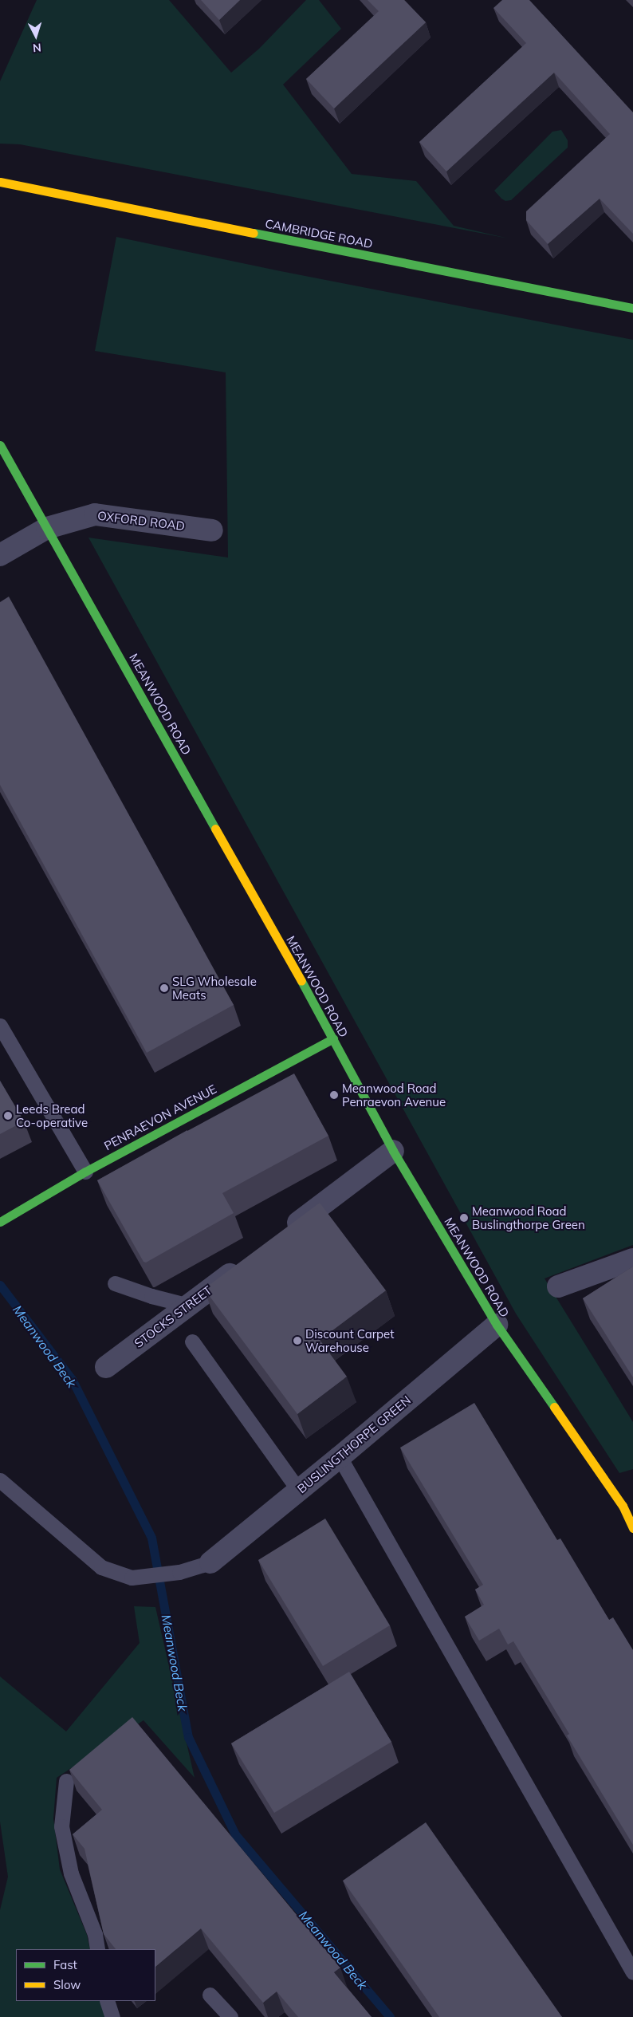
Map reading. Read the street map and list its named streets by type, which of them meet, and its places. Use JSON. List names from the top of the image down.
{
  "streets": {
    "street": [
      "CAMBRIDGE ROAD",
      "OXFORD ROAD",
      "MEANWOOD ROAD",
      "PENRAEVON AVENUE",
      "STOCKS STREET",
      "BUSLINGTHORPE GREEN"
    ]
  },
  "crossings": [
    ["OXFORD ROAD", "MEANWOOD ROAD"],
    ["MEANWOOD ROAD", "PENRAEVON AVENUE"],
    ["MEANWOOD ROAD", "BUSLINGTHORPE GREEN"]
  ],
  "water": ["Meanwood Beck"],
  "places": [
    "SLG Wholesale Meats",
    "Meanwood Road Penraevon Avenue",
    "Leeds Bread Co-operative",
    "Meanwood Road Buslingthorpe Green",
    "Discount Carpet Warehouse"
  ],
  "legend": ["Fast", "Slow"],
  "north": "bottom"
}
